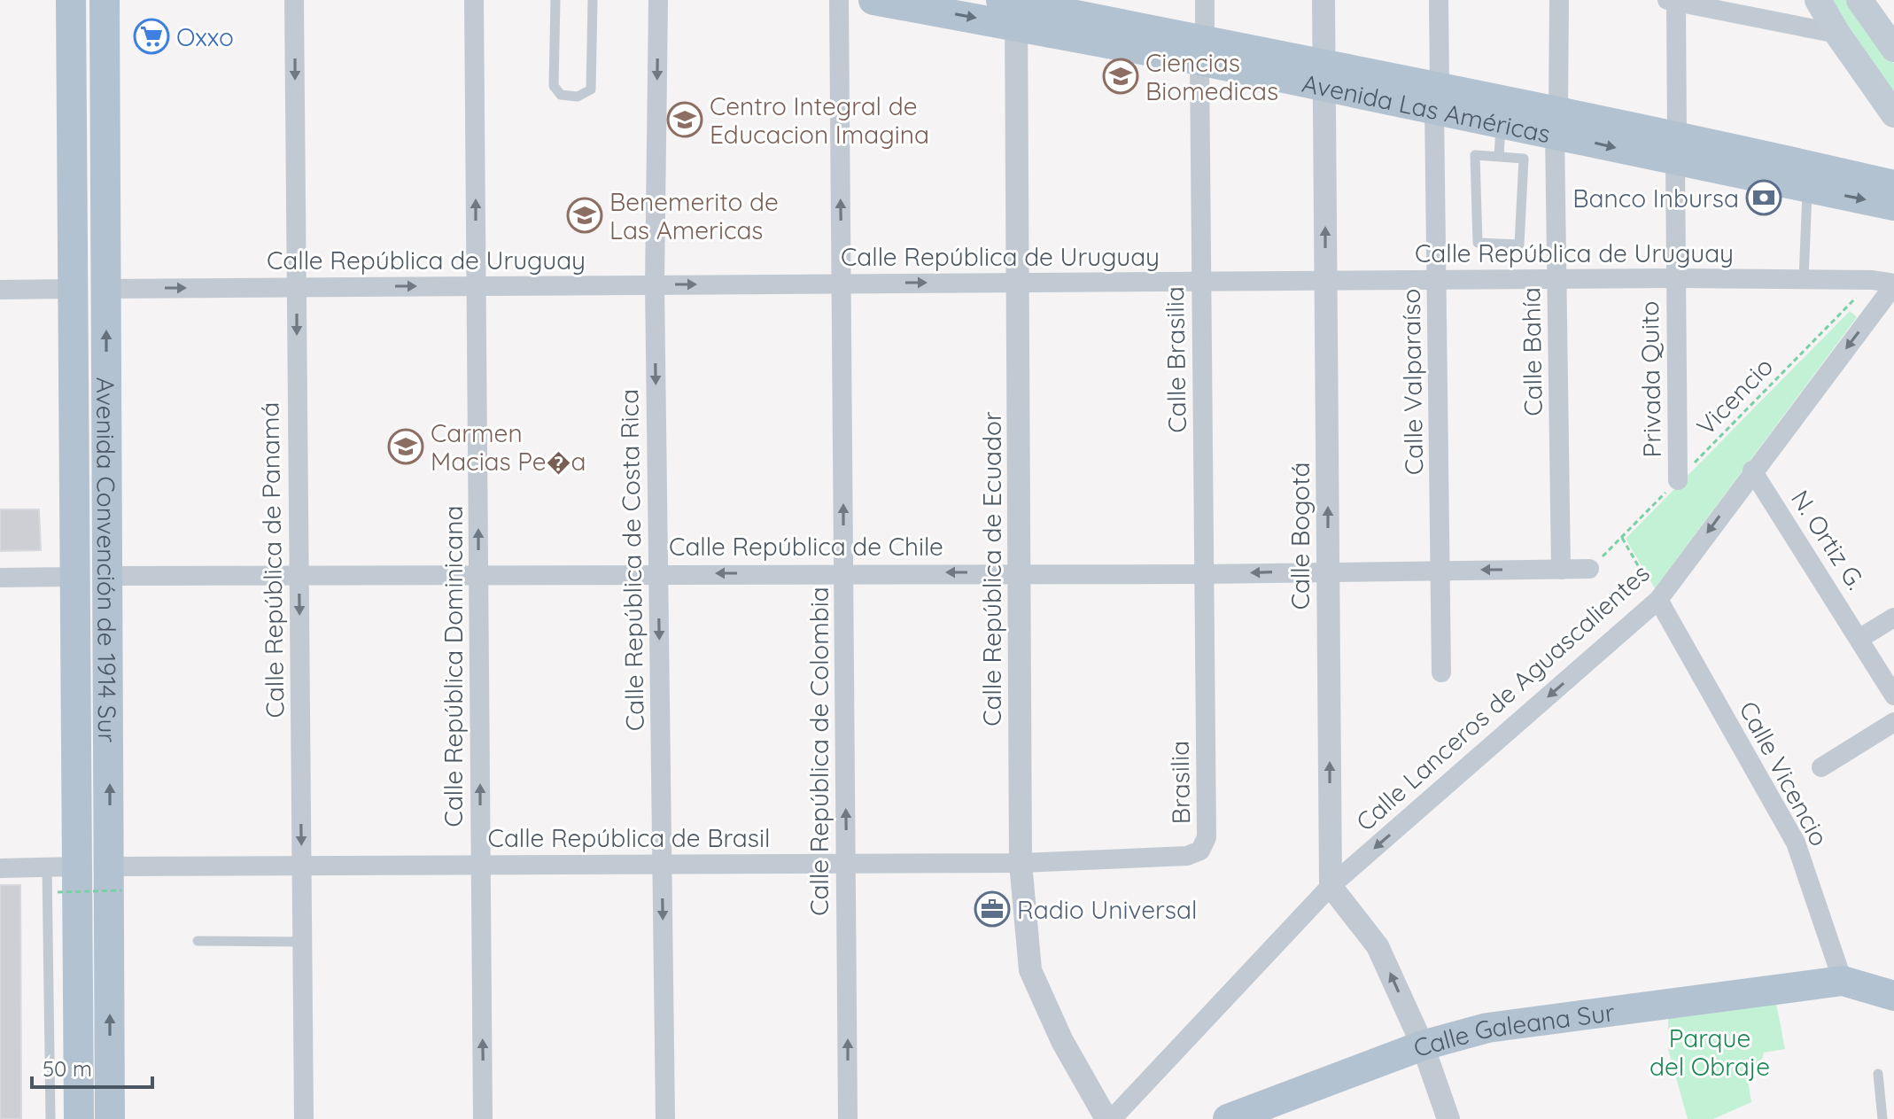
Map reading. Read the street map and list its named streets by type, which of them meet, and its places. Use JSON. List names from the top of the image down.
{
  "streets": {
    "main road": ["Avenida Las Américas", "Avenida Convención de 1914 Sur", "Calle Galeana Sur"],
    "street": [
      "Calle República de Uruguay",
      "Calle Bahía",
      "Calle Brasilia",
      "Privada Quito",
      "Calle Valparaíso",
      "Calle Bogotá",
      "N. Ortiz G.",
      "Calle República de Chile",
      "Calle República de Panamá",
      "Calle República de Costa Rica",
      "Calle República de Ecuador",
      "Calle República Dominicana",
      "Calle Lanceros de Aguascalientes",
      "Calle República de Colombia",
      "Calle Vicencio",
      "Brasilia",
      "Calle República de Brasil"
    ],
    "path": ["Vicencio"]
  },
  "crossings": [
    ["Avenida Las Américas", "Calle Bahía"],
    ["Avenida Las Américas", "Calle Brasilia"],
    ["Avenida Las Américas", "Privada Quito"],
    ["Avenida Las Américas", "Calle Valparaíso"],
    ["Avenida Las Américas", "Calle Bogotá"],
    ["Avenida Las Américas", "Calle República de Ecuador"],
    ["Calle República de Uruguay", "Calle Bahía"],
    ["Calle República de Uruguay", "Calle Brasilia"],
    ["Calle República de Uruguay", "Privada Quito"],
    ["Calle República de Uruguay", "Calle Valparaíso"],
    ["Calle República de Uruguay", "Vicencio"],
    ["Calle República de Uruguay", "Calle Bogotá"],
    ["Calle República de Uruguay", "Avenida Convención de 1914 Sur"],
    ["Calle República de Uruguay", "Calle República de Panamá"],
    ["Calle República de Uruguay", "Calle República de Costa Rica"],
    ["Calle República de Uruguay", "Calle República de Ecuador"],
    ["Calle República de Uruguay", "Calle República Dominicana"],
    ["Calle República de Uruguay", "Calle Lanceros de Aguascalientes"],
    ["Calle República de Uruguay", "Calle República de Colombia"],
    ["Calle Bahía", "Calle República de Chile"],
    ["Calle Brasilia", "Calle República de Chile"],
    ["Calle Brasilia", "Brasilia"],
    ["Privada Quito", "Vicencio"],
    ["Calle Valparaíso", "Calle República de Chile"],
    ["Vicencio", "Calle República de Chile"],
    ["Calle Bogotá", "Calle República de Chile"],
    ["Calle Bogotá", "Calle Lanceros de Aguascalientes"],
    ["N. Ortiz G.", "Calle Lanceros de Aguascalientes"],
    ["Calle República de Chile", "Avenida Convención de 1914 Sur"],
    ["Calle República de Chile", "Calle República de Panamá"],
    ["Calle República de Chile", "Calle República de Costa Rica"],
    ["Calle República de Chile", "Calle República de Ecuador"],
    ["Calle República de Chile", "Calle República Dominicana"],
    ["Calle República de Chile", "Calle República de Colombia"],
    ["Calle República de Chile", "Brasilia"],
    ["Avenida Convención de 1914 Sur", "Calle República de Brasil"],
    ["Calle República de Panamá", "Calle República de Brasil"],
    ["Calle República de Costa Rica", "Calle República de Brasil"],
    ["Calle República de Ecuador", "Brasilia"],
    ["Calle República de Ecuador", "Calle República de Brasil"],
    ["Calle República Dominicana", "Calle República de Brasil"],
    ["Calle Lanceros de Aguascalientes", "Calle Vicencio"],
    ["Calle República de Colombia", "Calle República de Brasil"],
    ["Calle Vicencio", "Calle Galeana Sur"],
    ["Brasilia", "Calle República de Brasil"]
  ],
  "one_way": [
    "Calle República de Uruguay",
    "Calle Bogotá",
    "Calle República de Chile",
    "Calle República de Panamá",
    "Calle República de Costa Rica",
    "Calle República Dominicana",
    "Calle Lanceros de Aguascalientes",
    "Calle República de Colombia"
  ],
  "parks": ["Parque del Obraje"],
  "places": {
    "supermarket": ["Oxxo"],
    "school or university": [
      "Ciencias Biomedicas",
      "Centro Integral de Educacion Imagina",
      "Benemerito de Las Americas",
      "Carmen Macias Pe�a"
    ],
    "bank": ["Banco Inbursa"],
    "office": ["Radio Universal"]
  },
  "scale_bar": "50 m"
}
